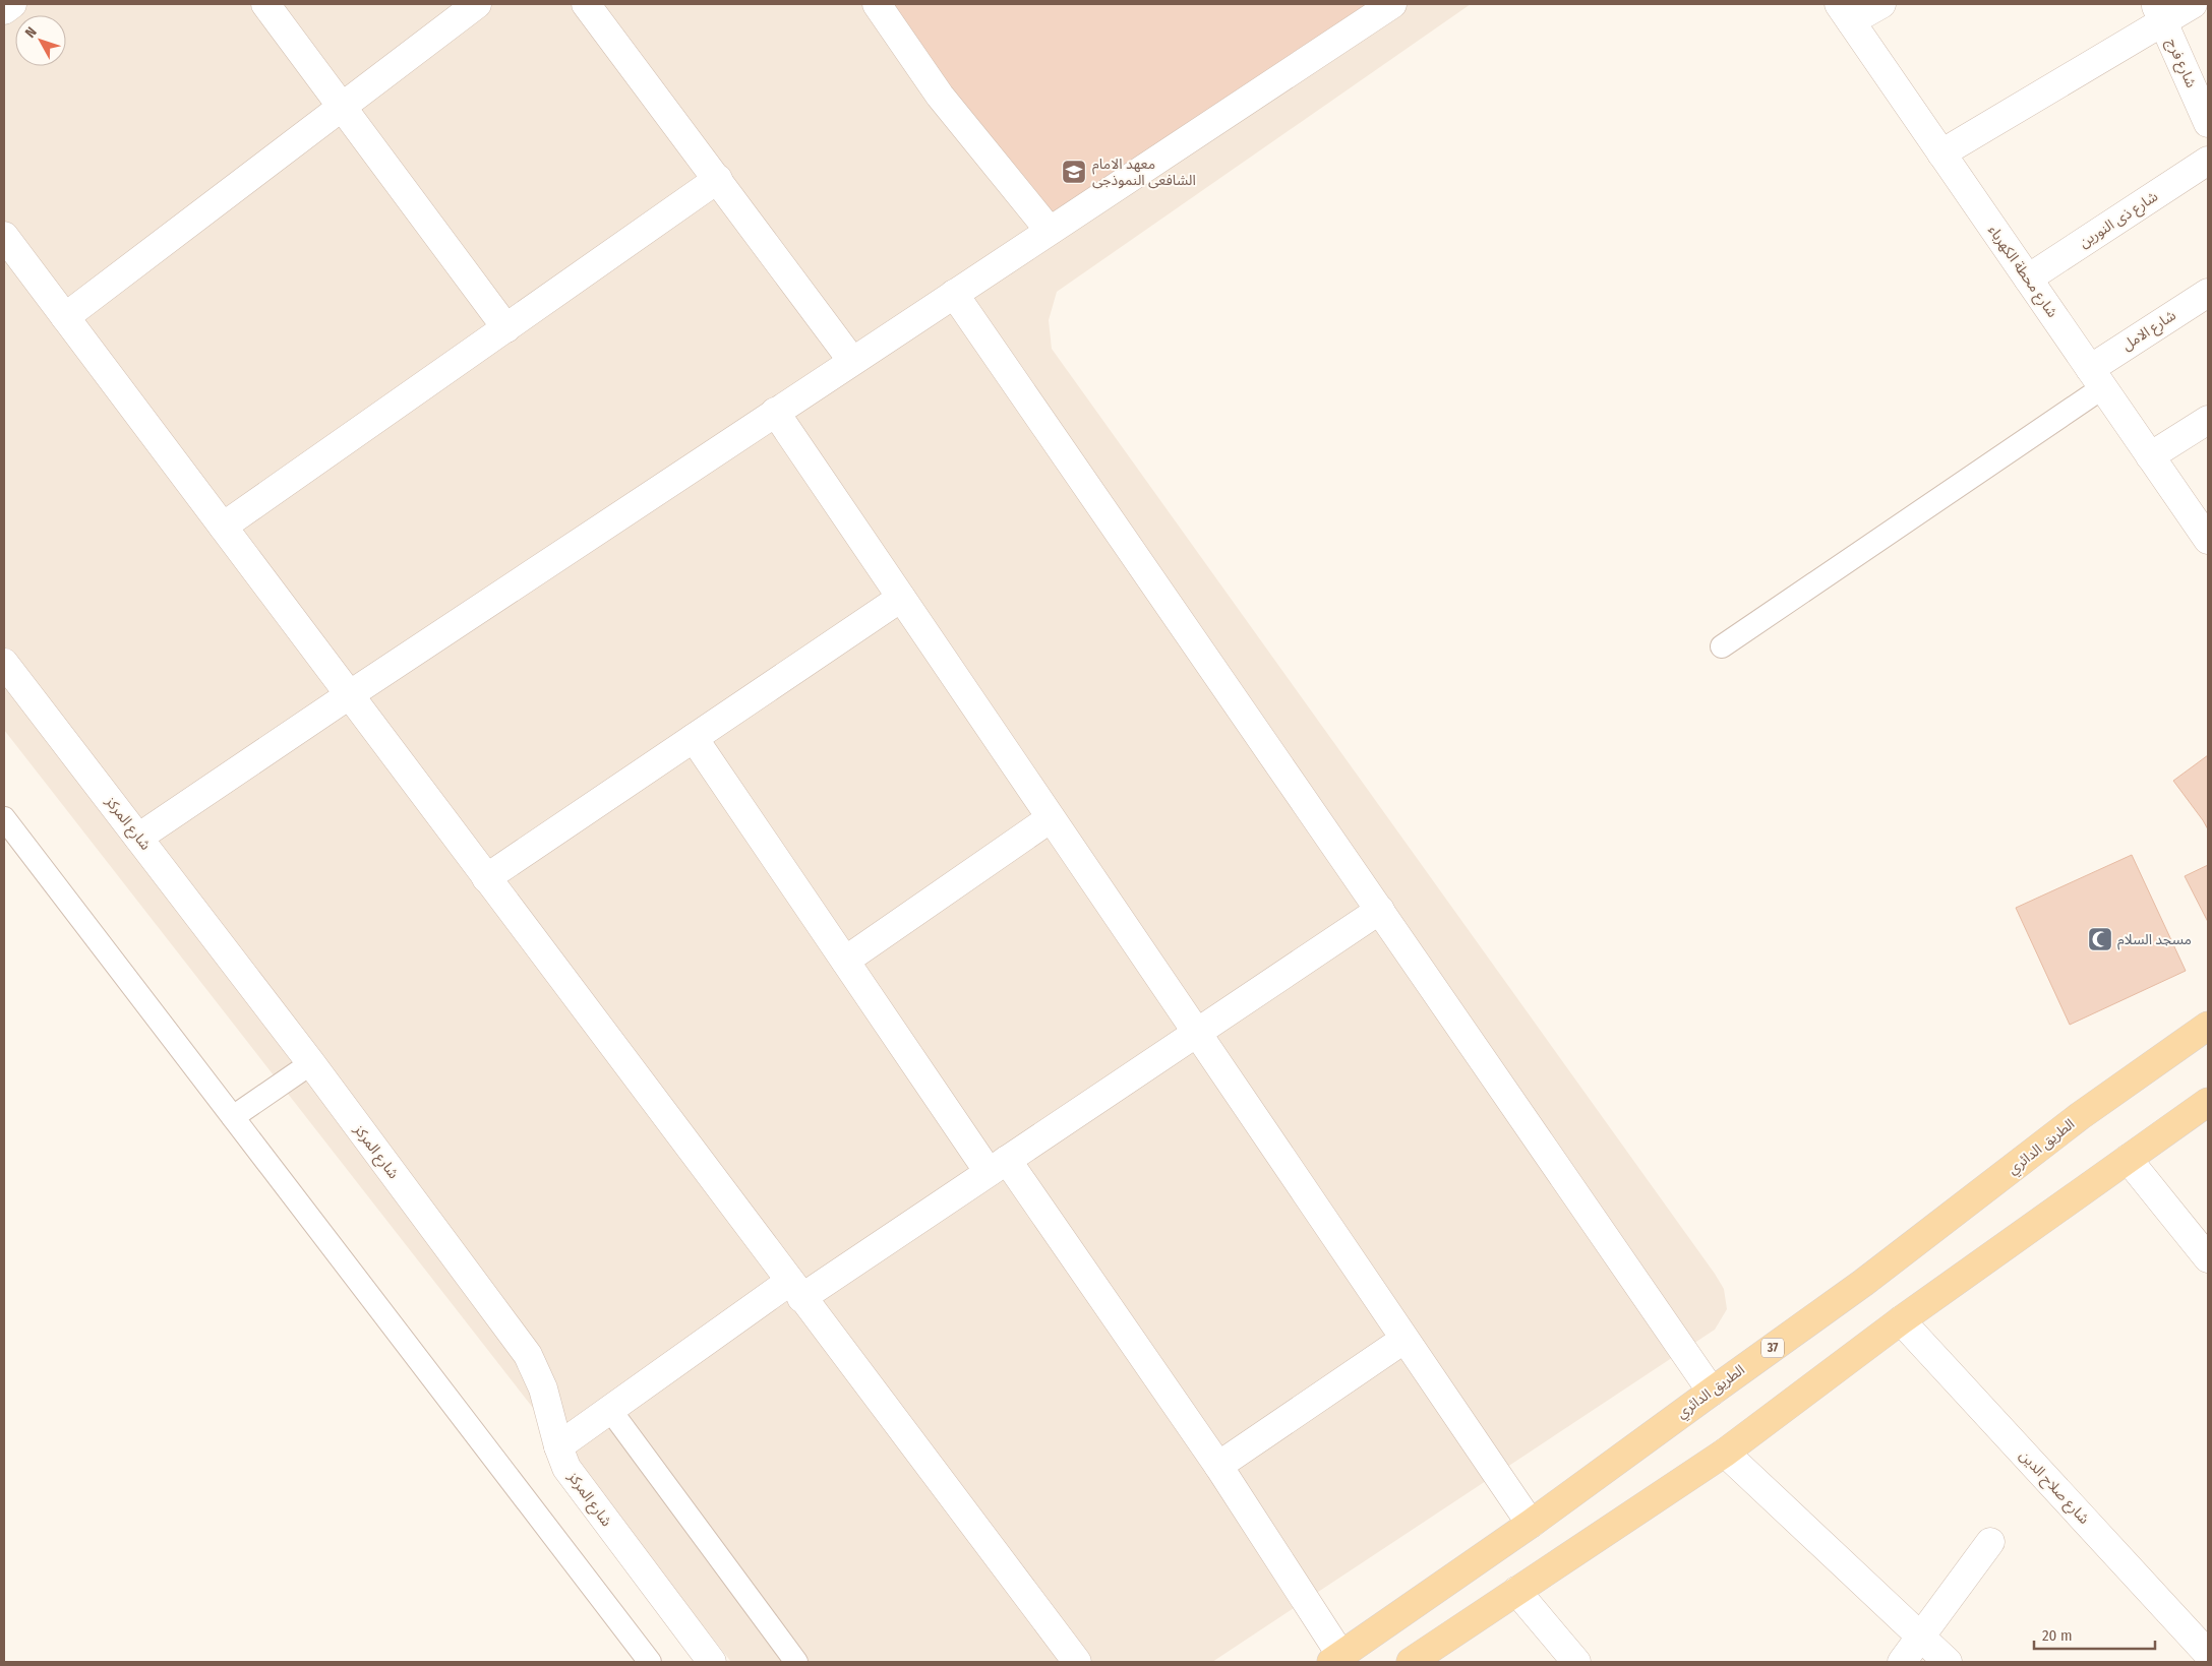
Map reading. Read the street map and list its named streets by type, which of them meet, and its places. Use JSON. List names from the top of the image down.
{
  "streets": {
    "main road": ["الطريق الدائري", "37"],
    "street": [
      "شارع فرج",
      "شارع ذى النورين",
      "شارع محطة الكهرباء",
      "شارع الامل",
      "شارع المركز",
      "شارع صلاح الدين"
    ]
  },
  "crossings": [
    ["شارع ذى النورين", "شارع محطة الكهرباء"],
    ["شارع محطة الكهرباء", "شارع الامل"]
  ],
  "places": {
    "school or university": ["معهد الامام الشافعى النموذجى"],
    "mosque": ["مسجد السلام"]
  },
  "scale_bar": "20 m",
  "north": "top left"
}
